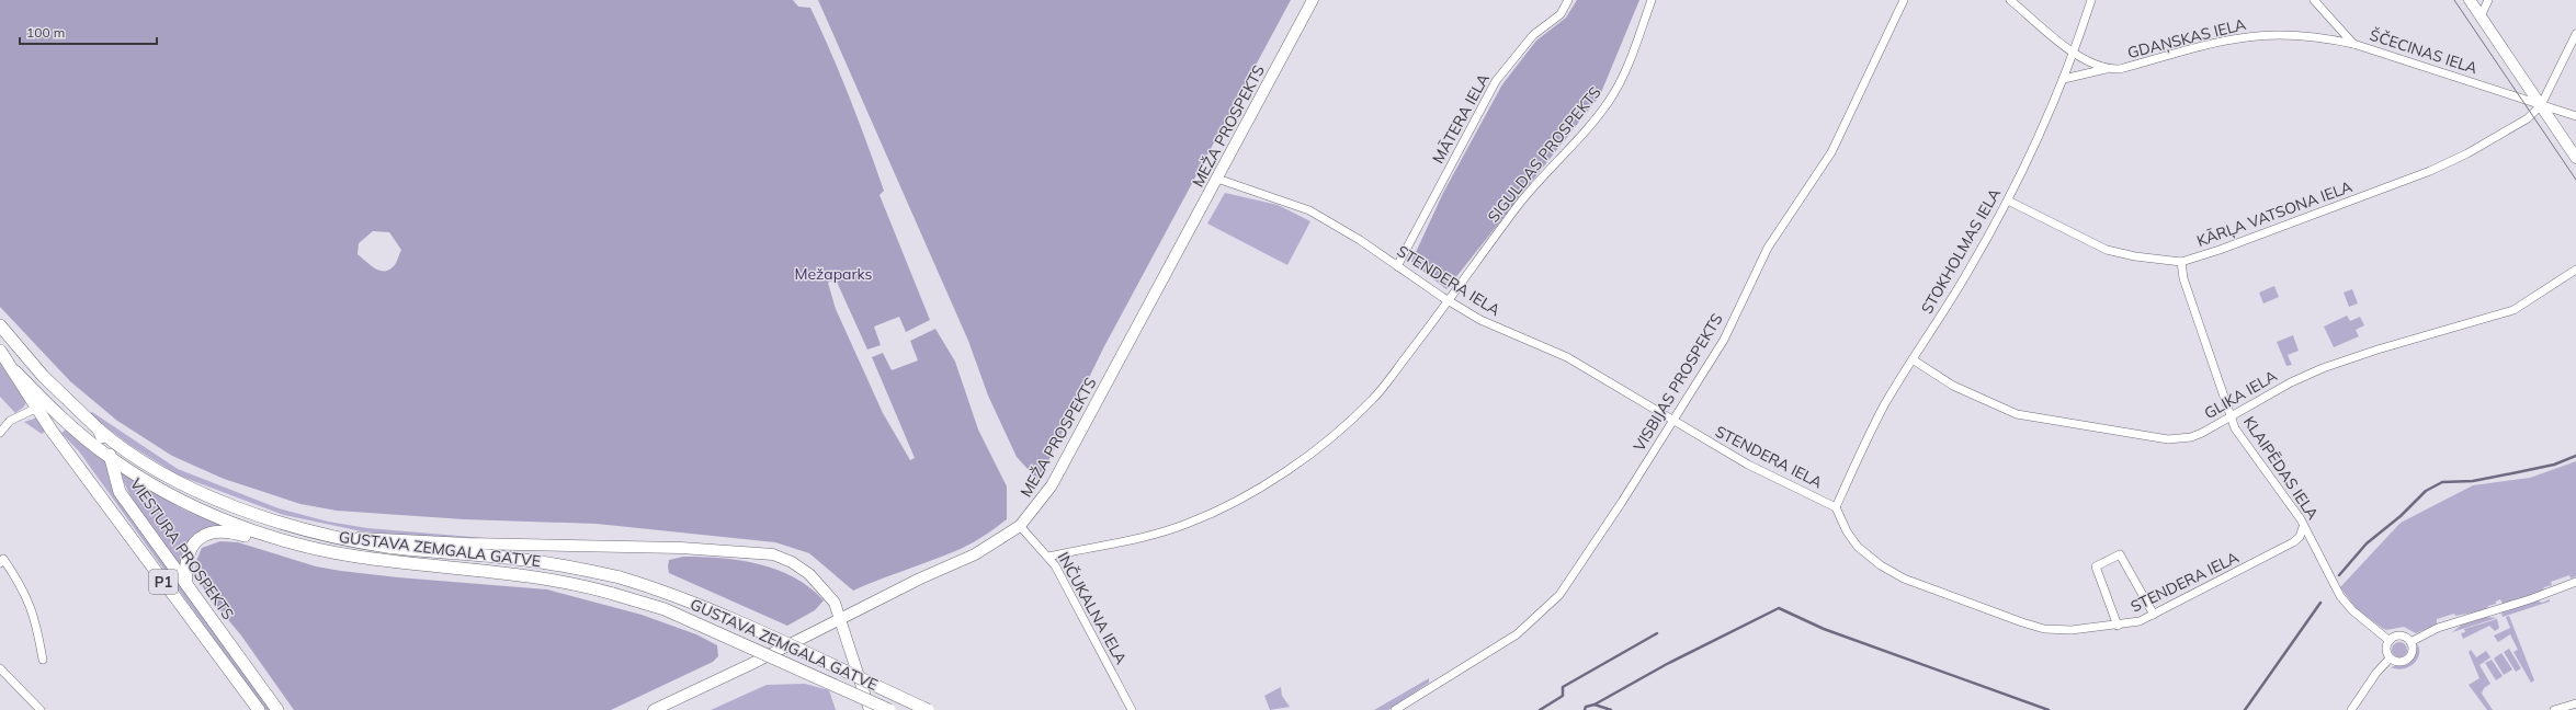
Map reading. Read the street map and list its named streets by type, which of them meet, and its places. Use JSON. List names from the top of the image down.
{
  "streets": {
    "main road": ["VIESTURA PROSPEKTS", "GUSTAVA ZEMGALA GATVE", "P1"],
    "street": [
      "GDAŅSKAS IELA",
      "ŠČECINAS IELA",
      "MĀTERA IELA",
      "MEŽA PROSPEKTS",
      "SIGULDAS PROSPEKTS",
      "KĀRĻA VATSONA IELA",
      "STOKHOLMAS IELA",
      "STENDERA IELA",
      "VISBIJAS PROSPEKTS",
      "GLIKA IELA",
      "KLAIPĒDAS IELA",
      "INČUKALNA IELA"
    ]
  },
  "crossings": [
    ["GDAŅSKAS IELA", "ŠČECINAS IELA"],
    ["GDAŅSKAS IELA", "STOKHOLMAS IELA"],
    ["ŠČECINAS IELA", "KĀRĻA VATSONA IELA"],
    ["MĀTERA IELA", "STENDERA IELA"],
    ["MEŽA PROSPEKTS", "STENDERA IELA"],
    ["MEŽA PROSPEKTS", "INČUKALNA IELA"],
    ["SIGULDAS PROSPEKTS", "STENDERA IELA"],
    ["SIGULDAS PROSPEKTS", "INČUKALNA IELA"],
    ["KĀRĻA VATSONA IELA", "STOKHOLMAS IELA"],
    ["KĀRĻA VATSONA IELA", "KLAIPĒDAS IELA"],
    ["STOKHOLMAS IELA", "STENDERA IELA"],
    ["STOKHOLMAS IELA", "GLIKA IELA"],
    ["STENDERA IELA", "VISBIJAS PROSPEKTS"],
    ["STENDERA IELA", "KLAIPĒDAS IELA"],
    ["GLIKA IELA", "KLAIPĒDAS IELA"],
    ["VIESTURA PROSPEKTS", "GUSTAVA ZEMGALA GATVE"]
  ],
  "parks": ["Mežaparks"],
  "scale_bar": "100 m"
}
